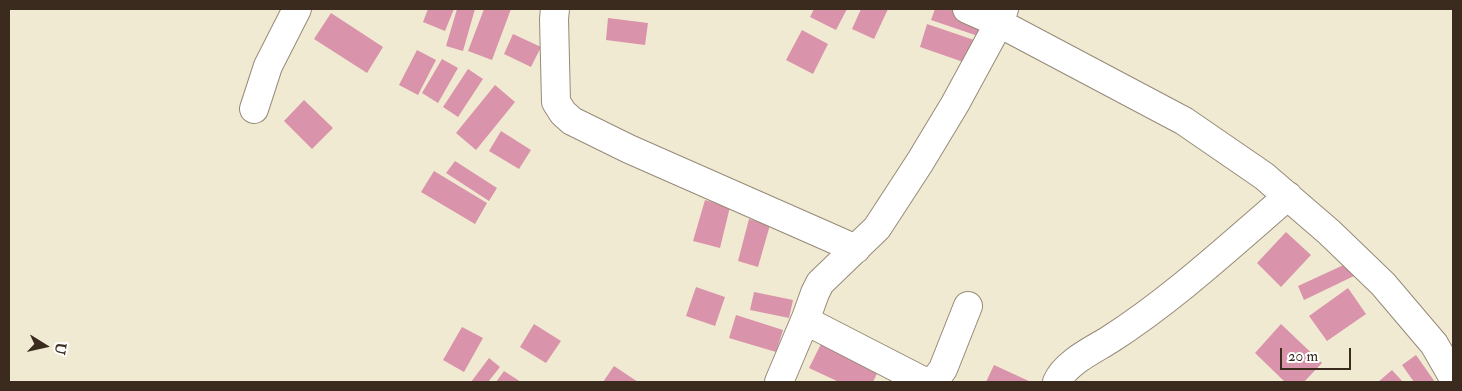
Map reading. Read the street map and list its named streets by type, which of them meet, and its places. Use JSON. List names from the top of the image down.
{
  "scale_bar": "20 m",
  "north": "right"
}
